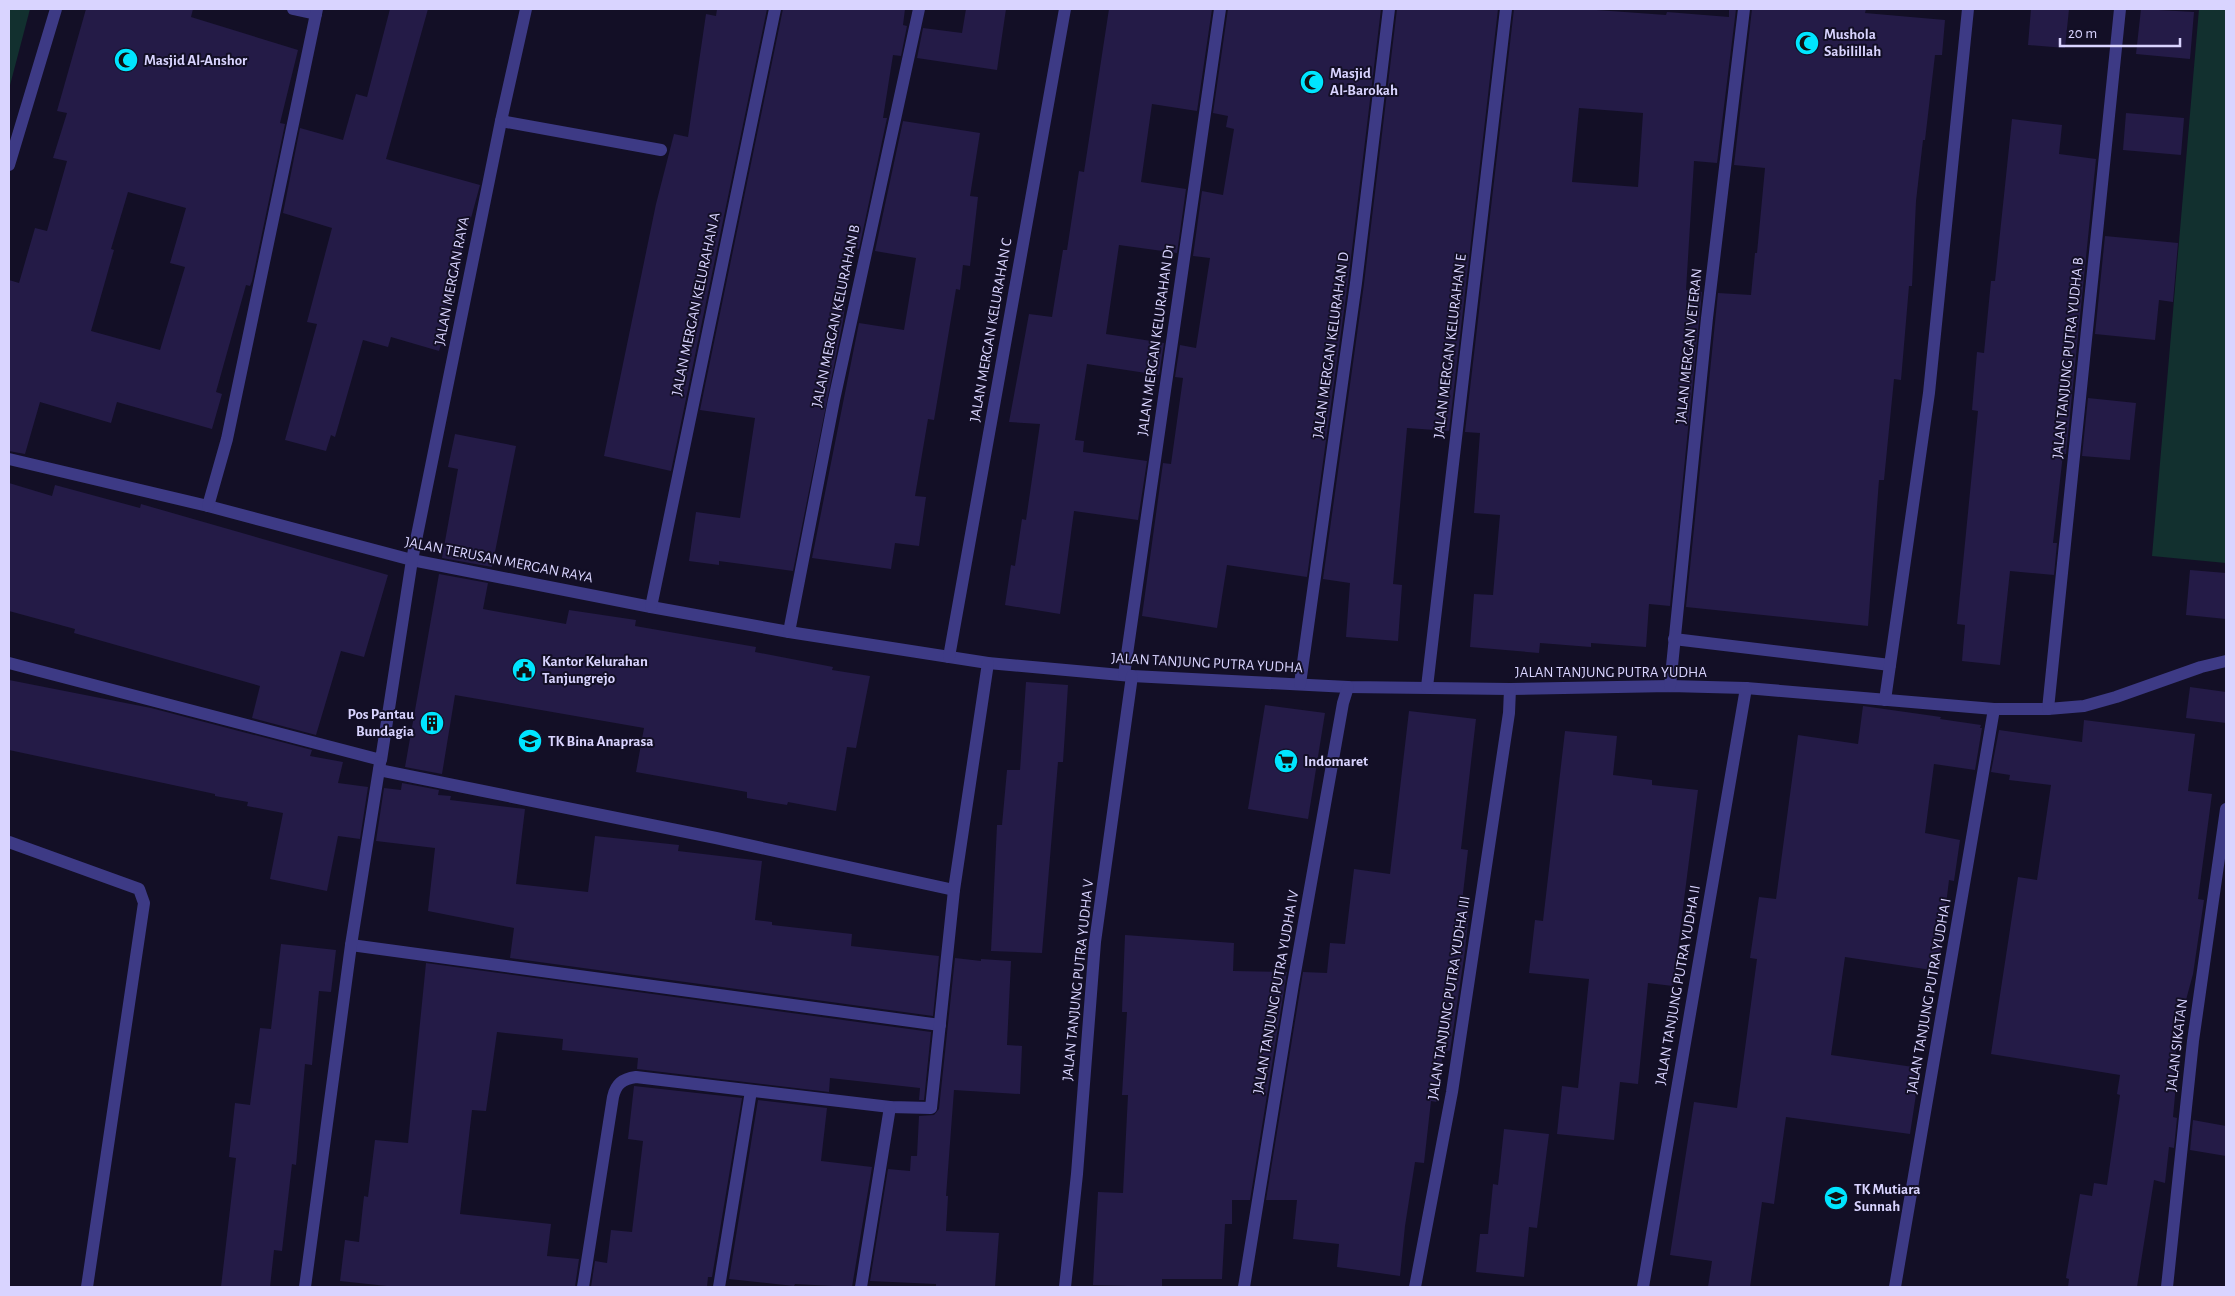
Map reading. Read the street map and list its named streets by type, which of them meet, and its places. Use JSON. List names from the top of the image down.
{
  "streets": {
    "street": [
      "JALAN MERGAN RAYA",
      "JALAN MERGAN KELURAHAN A",
      "JALAN MERGAN KELURAHAN B",
      "JALAN MERGAN KELURAHAN C",
      "JALAN MERGAN KELURAHAN D1",
      "JALAN MERGAN KELURAHAN D",
      "JALAN MERGAN KELURAHAN E",
      "JALAN MERGAN VETERAN",
      "JALAN TANJUNG PUTRA YUDHA B",
      "JALAN TERUSAN MERGAN RAYA",
      "JALAN TANJUNG PUTRA YUDHA",
      "JALAN TANJUNG PUTRA YUDHA V",
      "JALAN TANJUNG PUTRA YUDHA II",
      "JALAN TANJUNG PUTRA YUDHA IV",
      "JALAN TANJUNG PUTRA YUDHA I",
      "JALAN TANJUNG PUTRA YUDHA III",
      "JALAN SIKATAN"
    ]
  },
  "crossings": [
    ["JALAN MERGAN RAYA", "JALAN TERUSAN MERGAN RAYA"],
    ["JALAN MERGAN KELURAHAN A", "JALAN TERUSAN MERGAN RAYA"],
    ["JALAN MERGAN KELURAHAN B", "JALAN TERUSAN MERGAN RAYA"],
    ["JALAN MERGAN KELURAHAN C", "JALAN TERUSAN MERGAN RAYA"],
    ["JALAN MERGAN KELURAHAN D1", "JALAN TANJUNG PUTRA YUDHA"],
    ["JALAN MERGAN KELURAHAN D1", "JALAN TANJUNG PUTRA YUDHA V"],
    ["JALAN MERGAN KELURAHAN D", "JALAN TANJUNG PUTRA YUDHA"],
    ["JALAN MERGAN KELURAHAN E", "JALAN TANJUNG PUTRA YUDHA"],
    ["JALAN MERGAN VETERAN", "JALAN TANJUNG PUTRA YUDHA"],
    ["JALAN TANJUNG PUTRA YUDHA B", "JALAN TANJUNG PUTRA YUDHA"],
    ["JALAN TERUSAN MERGAN RAYA", "JALAN TANJUNG PUTRA YUDHA"],
    ["JALAN TANJUNG PUTRA YUDHA", "JALAN TANJUNG PUTRA YUDHA V"],
    ["JALAN TANJUNG PUTRA YUDHA", "JALAN TANJUNG PUTRA YUDHA II"],
    ["JALAN TANJUNG PUTRA YUDHA", "JALAN TANJUNG PUTRA YUDHA IV"],
    ["JALAN TANJUNG PUTRA YUDHA", "JALAN TANJUNG PUTRA YUDHA I"],
    ["JALAN TANJUNG PUTRA YUDHA", "JALAN TANJUNG PUTRA YUDHA III"]
  ],
  "places": {
    "mosque": ["Mushola Sabilillah", "Masjid Al-Anshor", "Masjid Al-Barokah"],
    "public building": ["Kantor Kelurahan Tanjungrejo"],
    "building": ["Pos Pantau Bundagia"],
    "school or university": ["TK Bina Anaprasa", "TK Mutiara Sunnah"],
    "supermarket": ["Indomaret"]
  },
  "scale_bar": "20 m"
}
